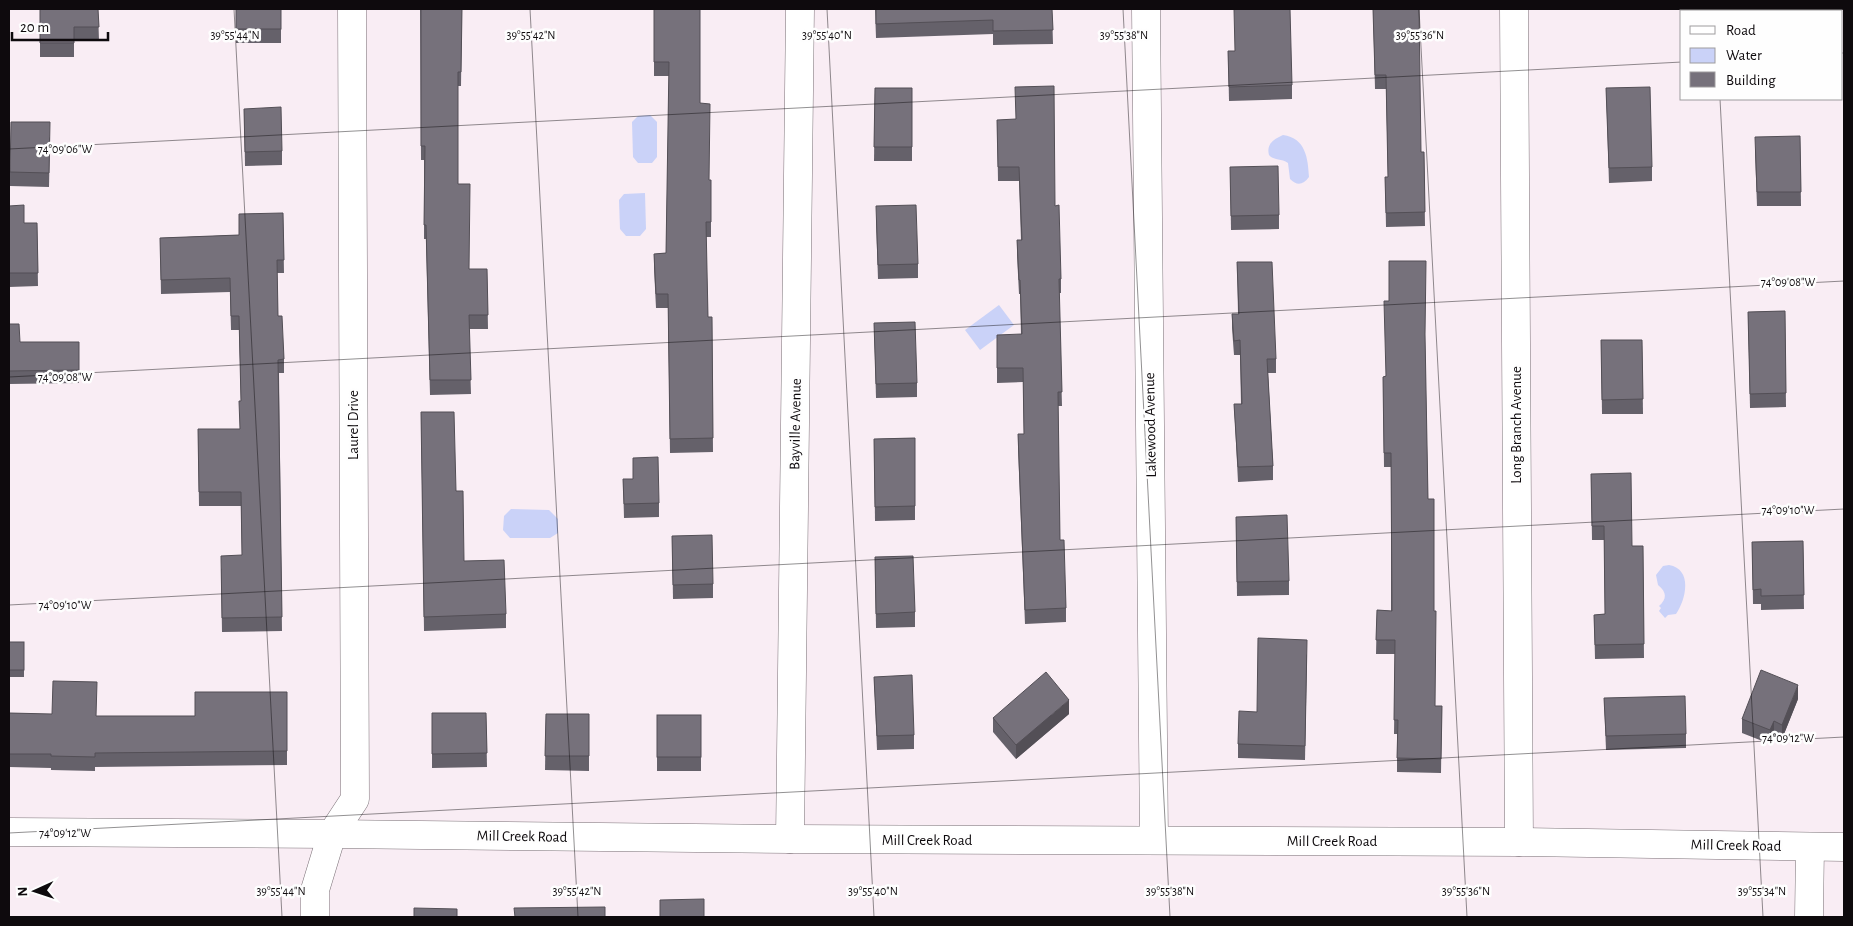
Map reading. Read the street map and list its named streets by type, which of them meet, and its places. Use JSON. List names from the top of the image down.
{
  "streets": {
    "street": [
      "Bayville Avenue",
      "Laurel Drive",
      "Lakewood Avenue",
      "Long Branch Avenue",
      "Mill Creek Road"
    ]
  },
  "crossings": [
    ["Bayville Avenue", "Mill Creek Road"],
    ["Laurel Drive", "Mill Creek Road"],
    ["Lakewood Avenue", "Mill Creek Road"],
    ["Long Branch Avenue", "Mill Creek Road"]
  ],
  "legend": ["Road", "Water", "Building"],
  "scale_bar": "20 m",
  "north": "left",
  "coordinates": [
    "39°55'44\"N",
    "39°55'42\"N",
    "39°55'40\"N",
    "39°55'38\"N",
    "39°55'36\"N",
    "74°09'06\"W",
    "74°09'08\"W",
    "74°09'10\"W",
    "74°09'12\"W",
    "39°55'34\"N"
  ]
}
